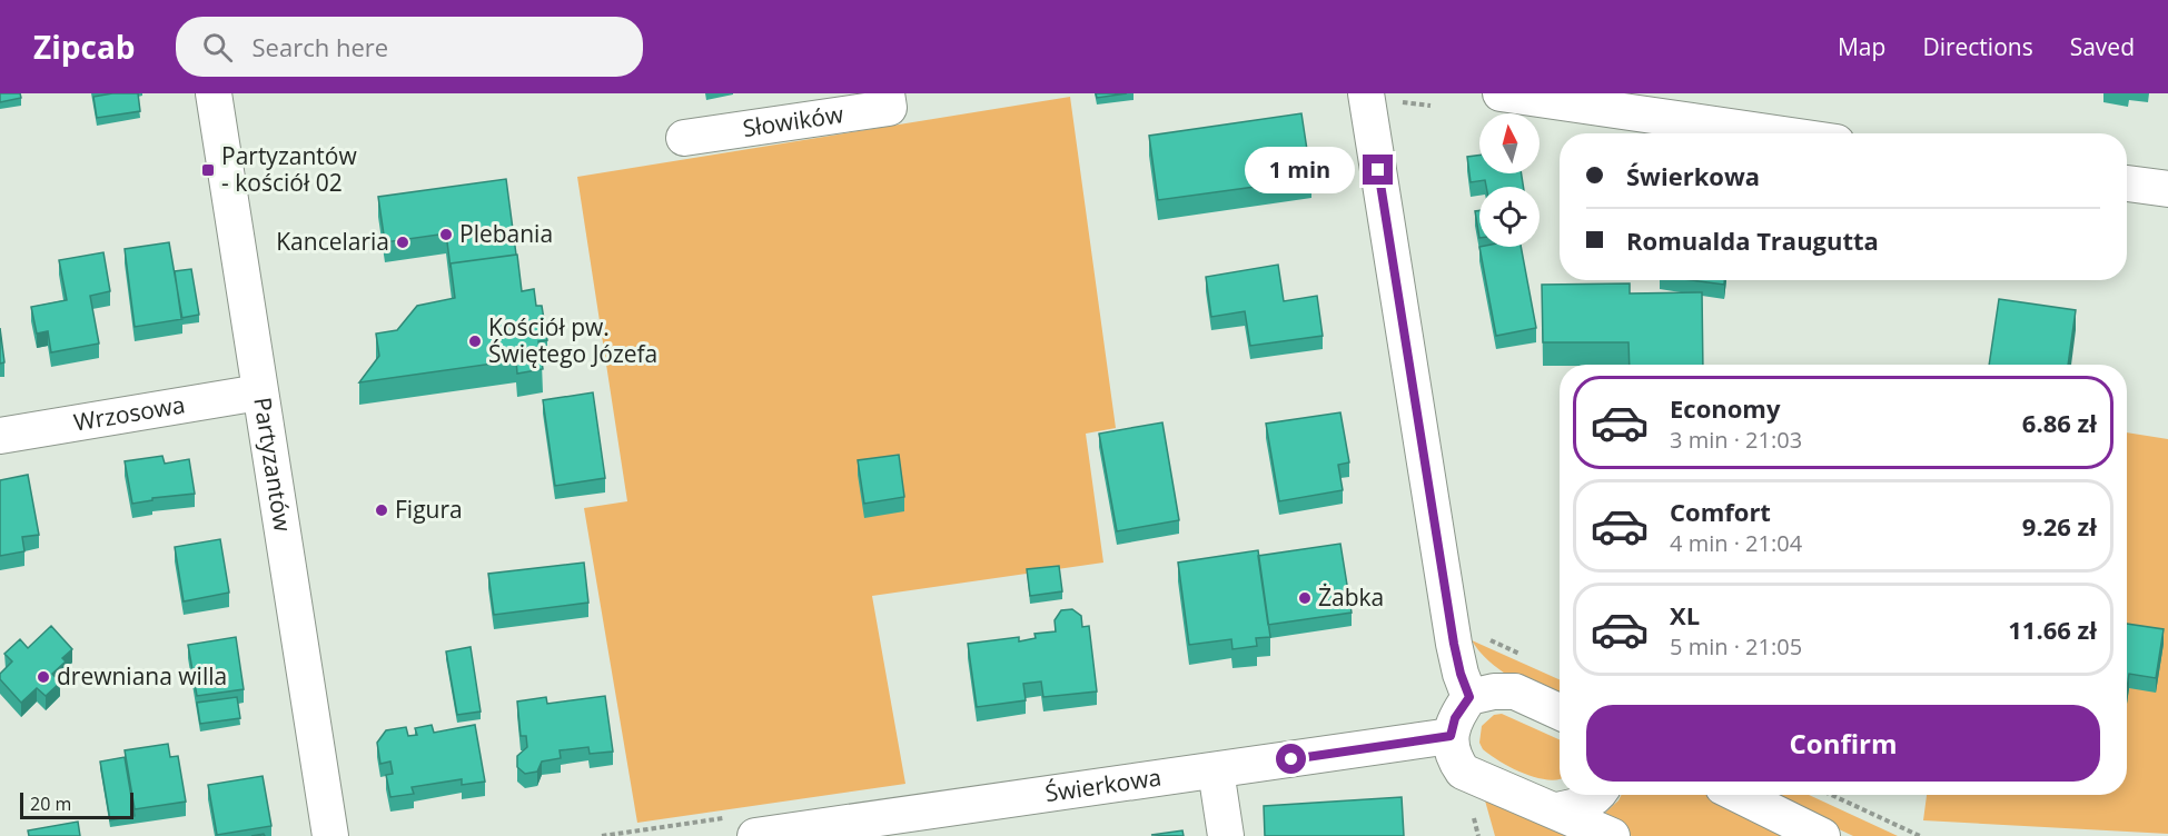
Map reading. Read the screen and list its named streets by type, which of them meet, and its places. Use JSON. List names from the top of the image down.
{
  "streets": {
    "street": [
      "Słowików",
      "Wrzosowa",
      "Partyzantów",
      "Świerkowa"
    ]
  },
  "crossings": [
    ["Wrzosowa", "Partyzantów"]
  ],
  "places": {
    "transit": ["Partyzantów - kościół 02"],
    "other": [
      "Plebania",
      "Kancelaria",
      "Kościół pw. Świętego Józefa",
      "Figura",
      "Żabka",
      "drewniana willa"
    ]
  },
  "scale_bar": "20 m",
  "north": "top",
  "page": {
    "header": "Zipcab",
    "search": "Search here",
    "nav": ["Map", "Directions", "Saved"],
    "banner": ["Świerkowa", "Romualda Traugutta"],
    "bubble": "1 min",
    "list": [
      {
        "name": "Economy",
        "note": "3 min · 21:03",
        "value": "6.86 zł"
      },
      {
        "name": "Comfort",
        "note": "4 min · 21:04",
        "value": "9.26 zł"
      },
      {
        "name": "XL",
        "note": "5 min · 21:05",
        "value": "11.66 zł"
      }
    ],
    "buttons": "Confirm",
    "scale": "20 m"
  }
}
